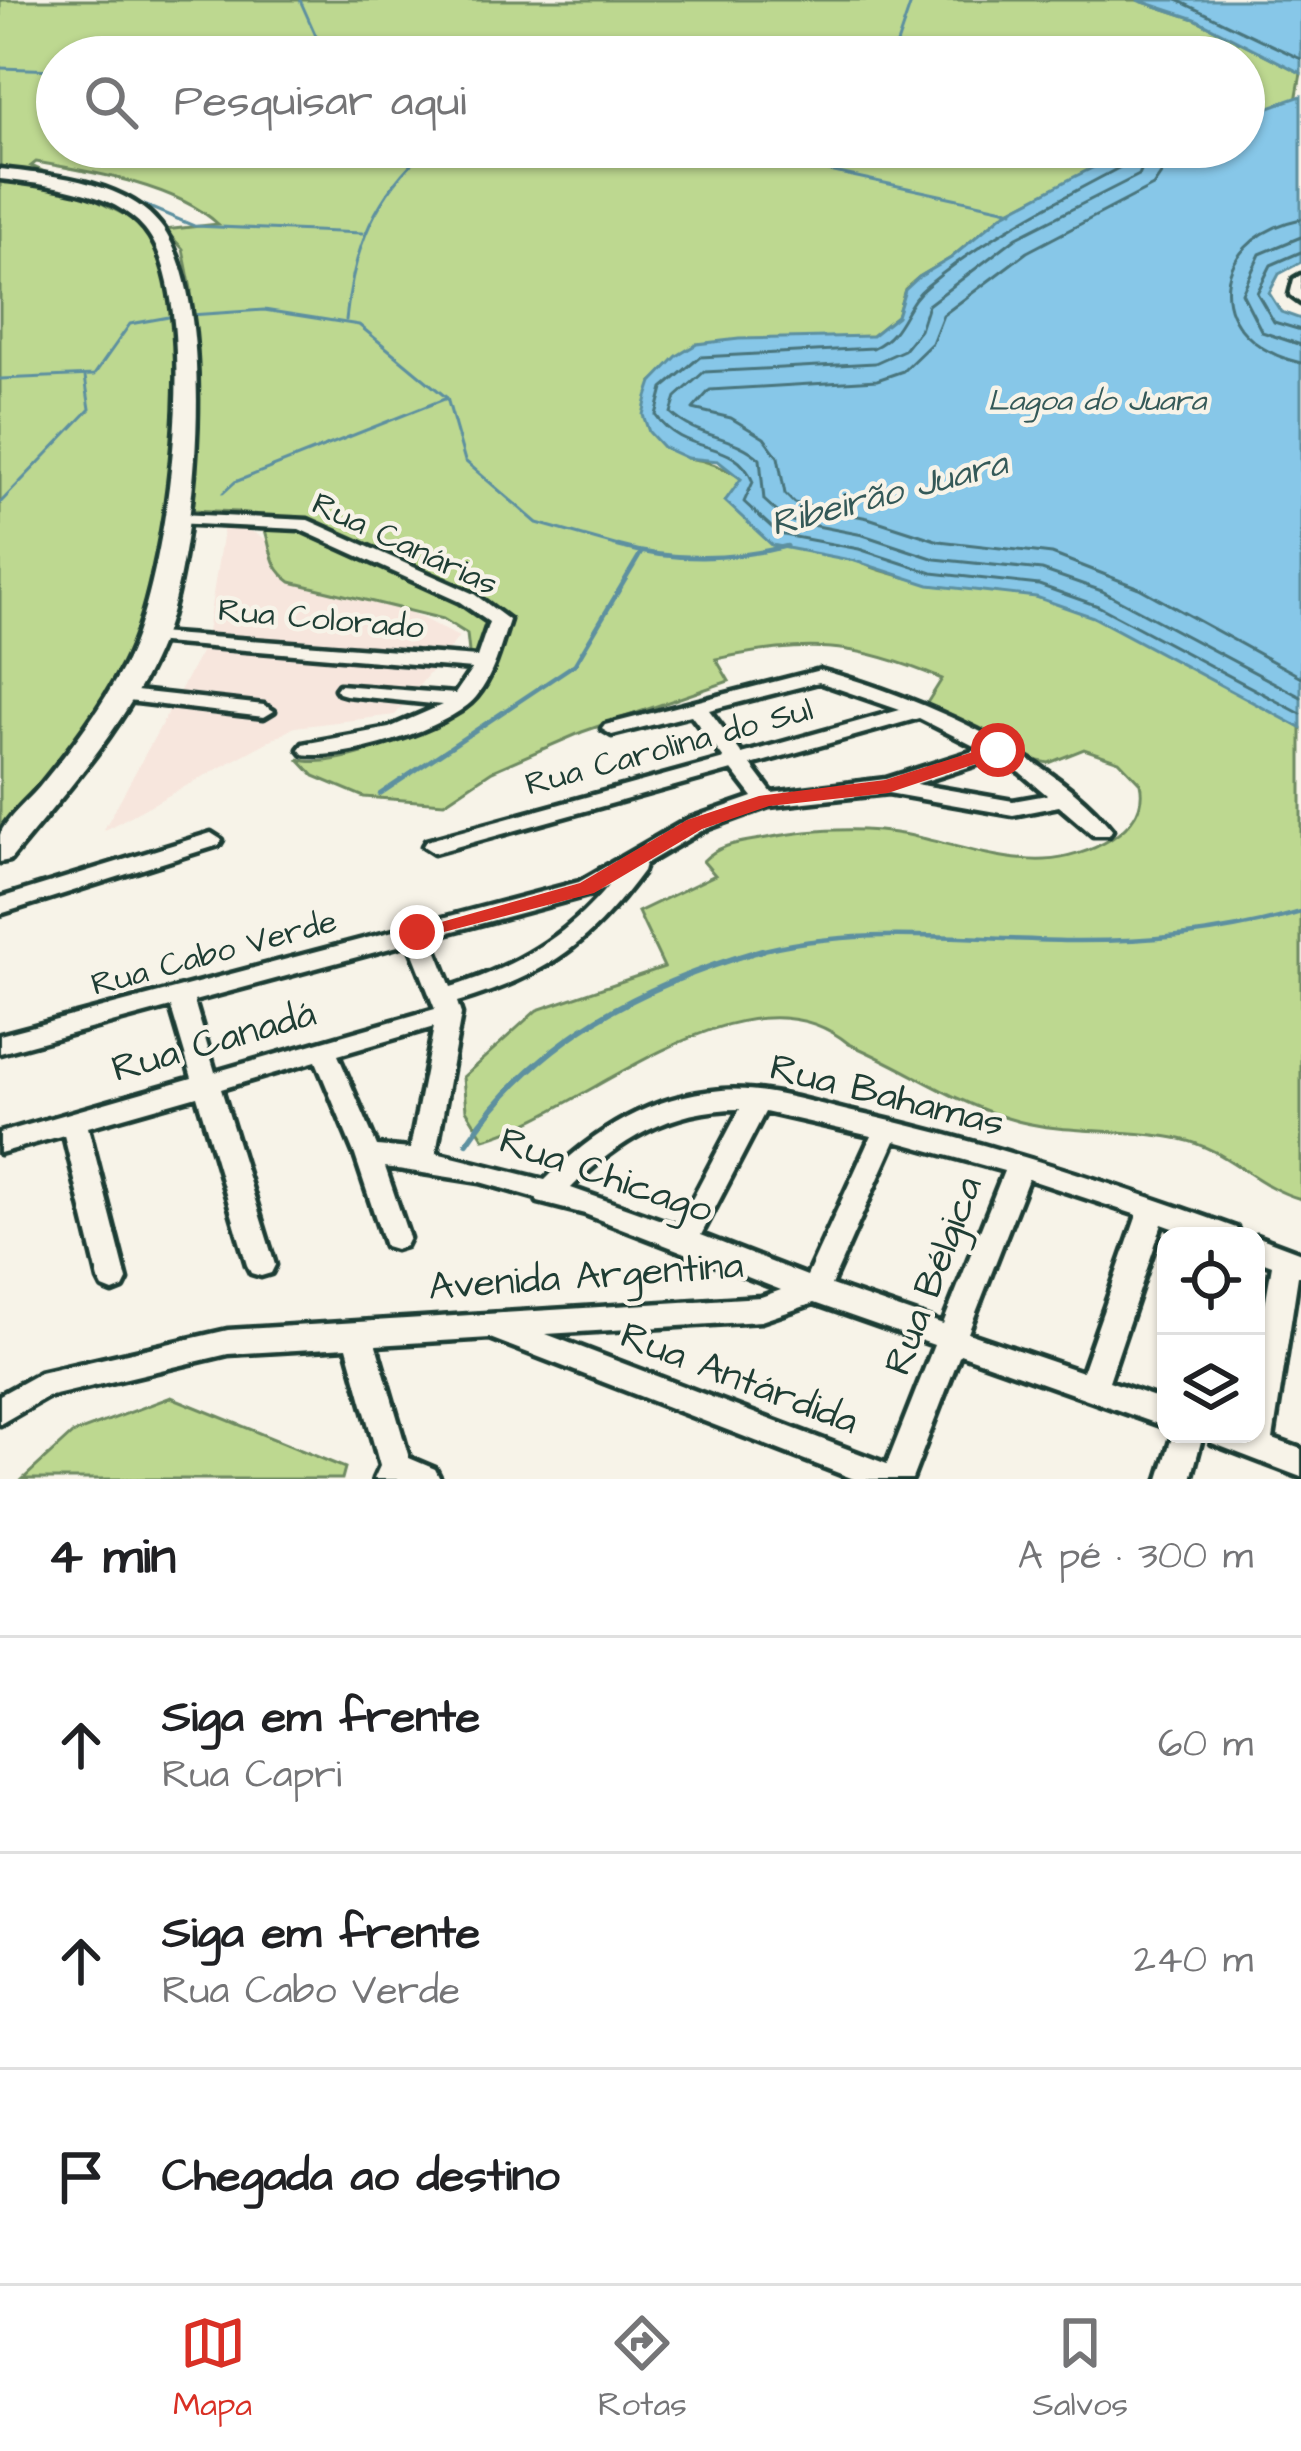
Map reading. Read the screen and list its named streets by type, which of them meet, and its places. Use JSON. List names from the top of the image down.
{
  "streets": {
    "street": [
      "Rua Canárias",
      "Rua Colorado",
      "Rua Carolina do Sul",
      "Rua Cabo Verde",
      "Rua Canadá",
      "Rua Bahamas",
      "Rua Chicago",
      "Rua Bélgica",
      "Avenida Argentina",
      "Rua Antárdida"
    ]
  },
  "crossings": [
    ["Rua Canárias", "Rua Colorado"],
    ["Rua Cabo Verde", "Rua Canadá"],
    ["Rua Bahamas", "Rua Chicago"],
    ["Rua Bahamas", "Rua Bélgica"],
    ["Rua Chicago", "Avenida Argentina"],
    ["Rua Bélgica", "Rua Antárdida"],
    ["Avenida Argentina", "Rua Antárdida"]
  ],
  "water": ["Lagoa do Juara", "Ribeirão Juara"],
  "page": {
    "search": "Pesquisar aqui",
    "heading": ["4 min", "A pé · 300 m"],
    "list": [
      ["Siga em frente", "Rua Capri", "60 m"],
      ["Siga em frente", "Rua Cabo Verde", "240 m"],
      "Chegada ao destino"
    ],
    "nav": ["Mapa", "Rotas", "Salvos"]
  }
}
